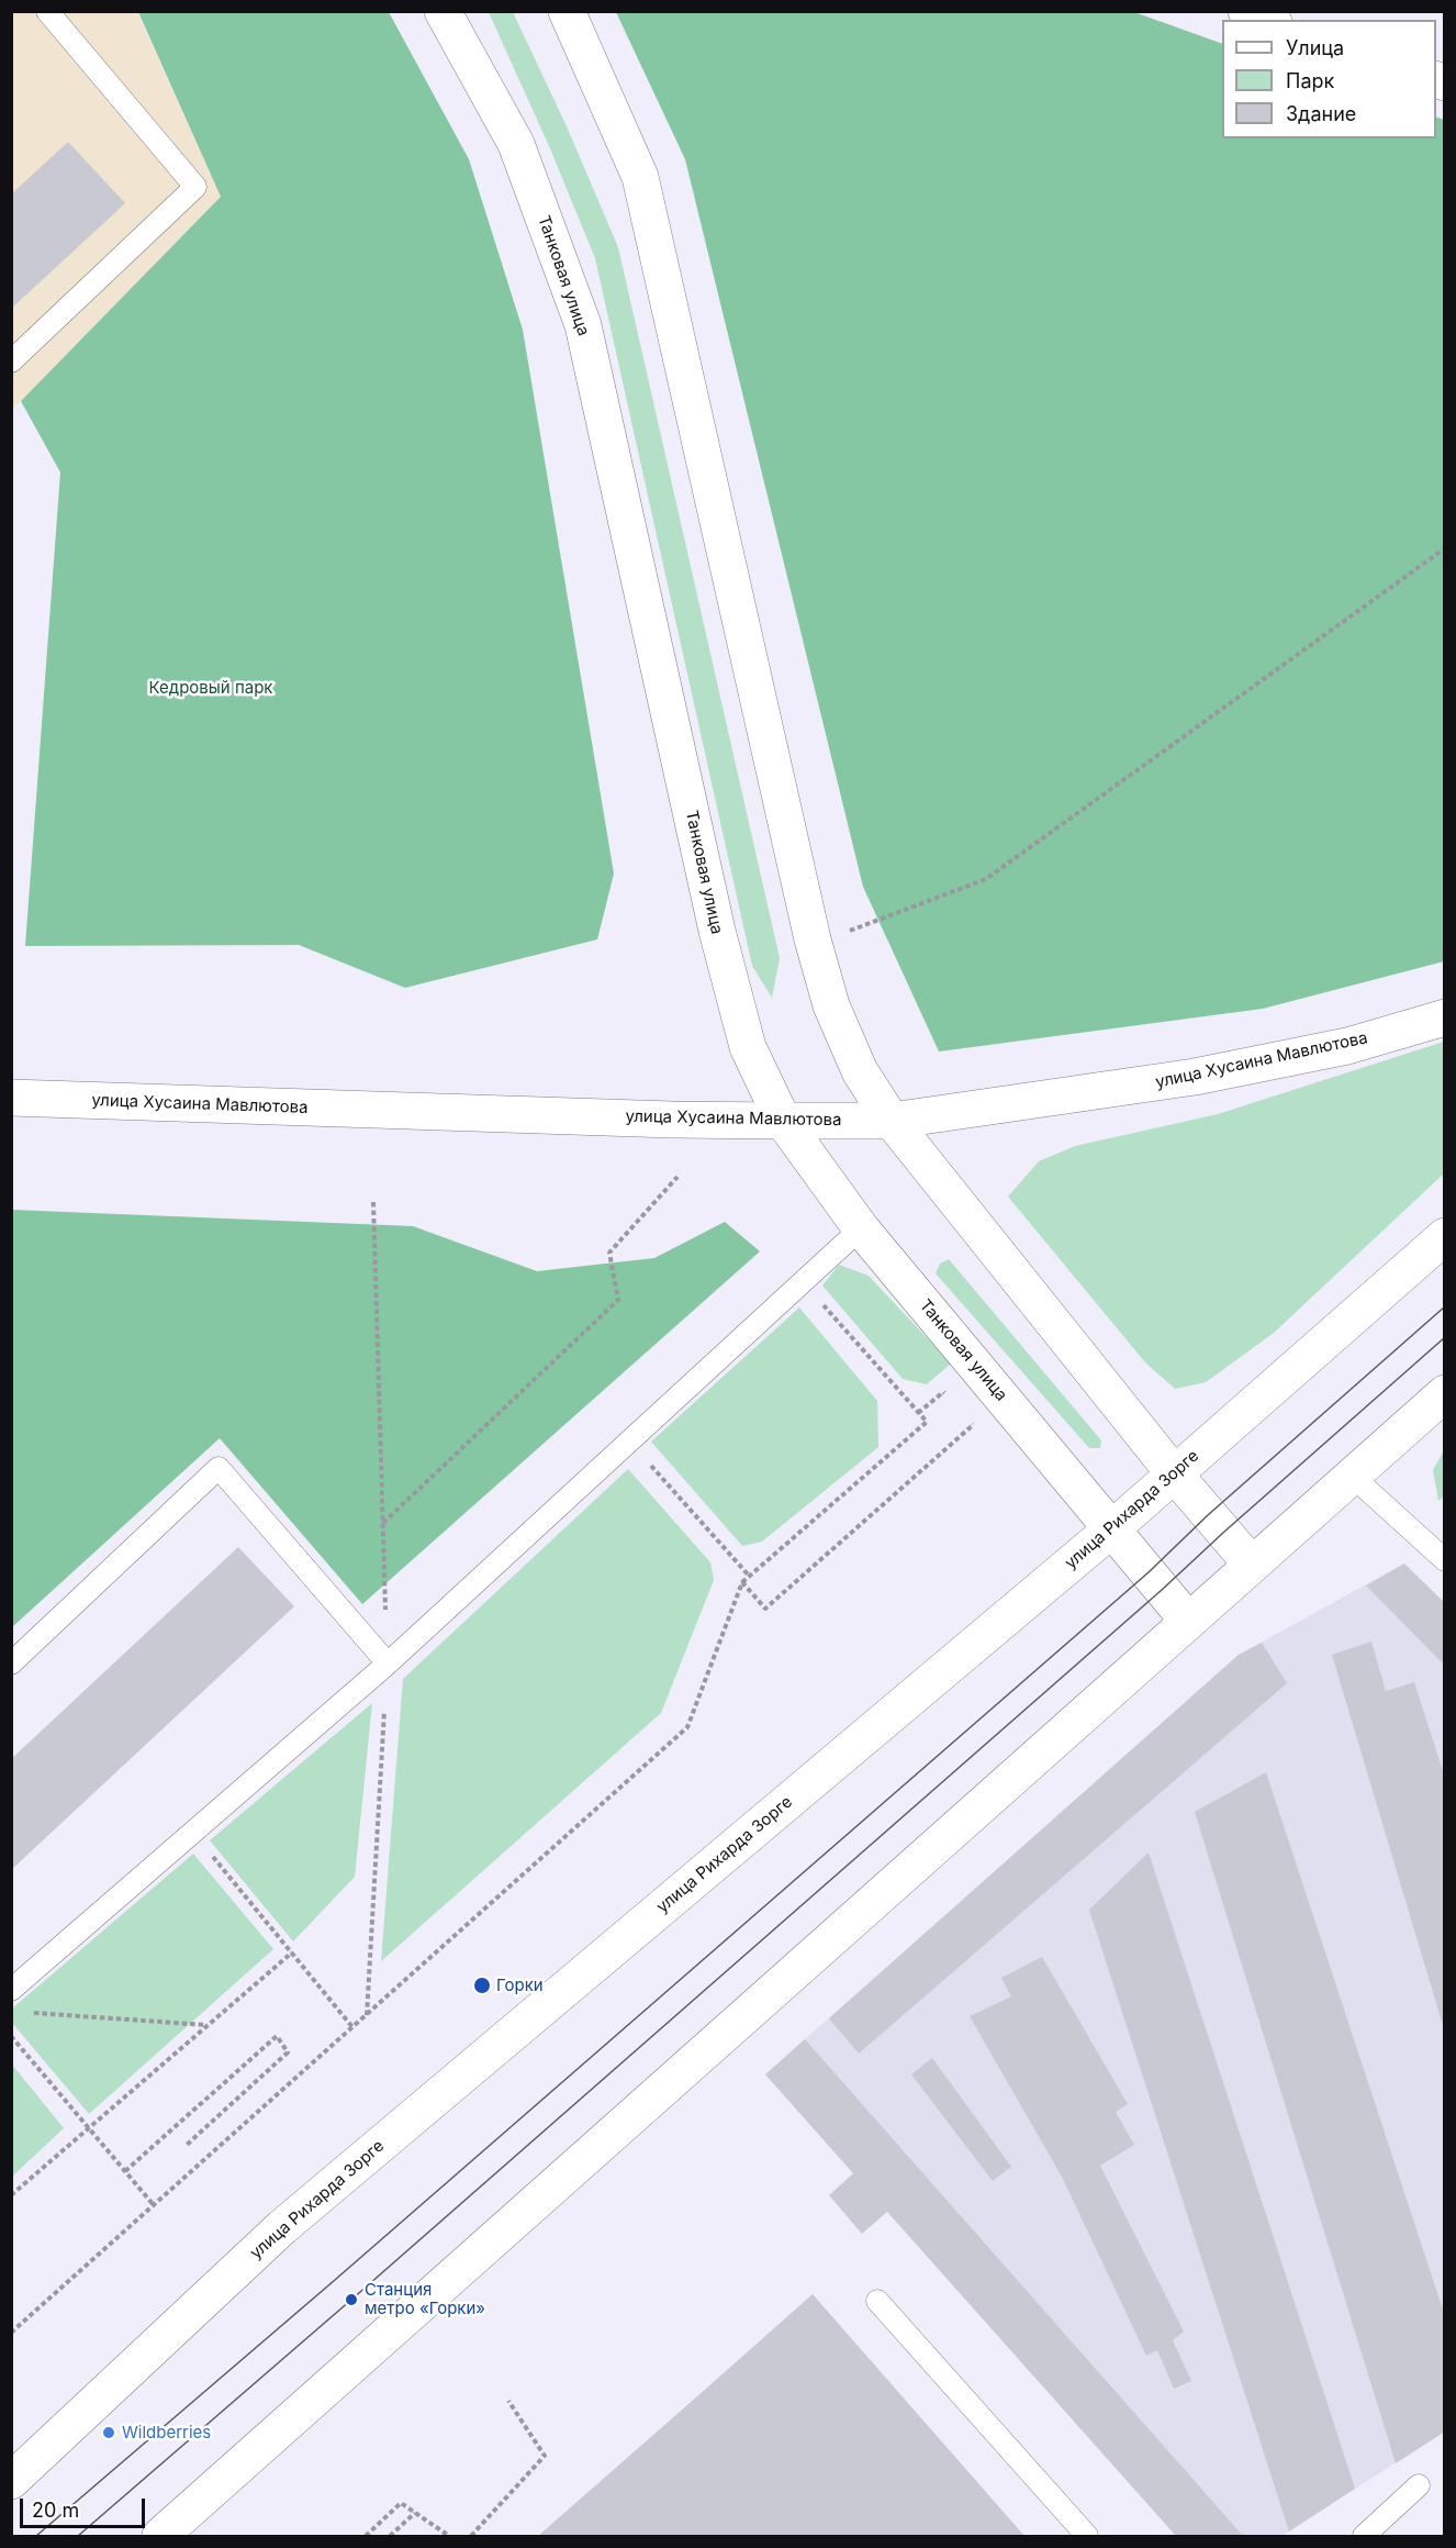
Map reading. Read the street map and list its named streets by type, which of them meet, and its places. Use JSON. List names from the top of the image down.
{
  "streets": {
    "main road": ["Танковая улица", "улица Хусаина Мавлютова", "улица Рихарда Зорге"]
  },
  "crossings": [
    ["Танковая улица", "улица Хусаина Мавлютова"],
    ["Танковая улица", "улица Рихарда Зорге"]
  ],
  "parks": ["Кедровый парк"],
  "places": ["Горки", "Станция метро «Горки»", "Wildberries"],
  "legend": ["Улица", "Парк", "Здание"],
  "scale_bar": "20 m"
}
